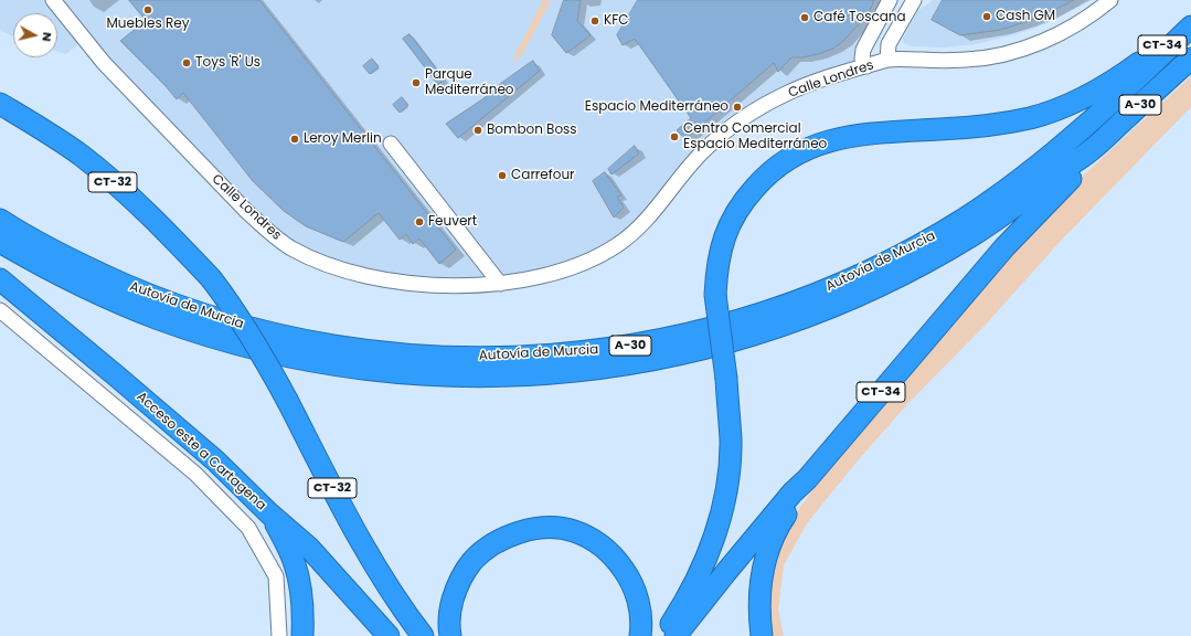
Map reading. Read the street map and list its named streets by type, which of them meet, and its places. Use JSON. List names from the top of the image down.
{
  "streets": {
    "highway": [
      "CT-34",
      "A-30",
      "CT-32",
      "Autovía de Murcia",
      "Acceso este a Cartagena"
    ],
    "street": ["Calle Londres"]
  },
  "crossings": [
    ["CT-34", "Autovía de Murcia"]
  ],
  "places": [
    "Muebles Rey",
    "Cash GM",
    "Café Toscana",
    "KFC",
    "Toys 'R' Us",
    "Parque Mediterráneo",
    "Espacio Mediterráneo",
    "Bombon Boss",
    "Centro Comercial Espacio Mediterráneo",
    "Leroy Merlin",
    "Carrefour",
    "Feuvert"
  ],
  "north": "right"
}
